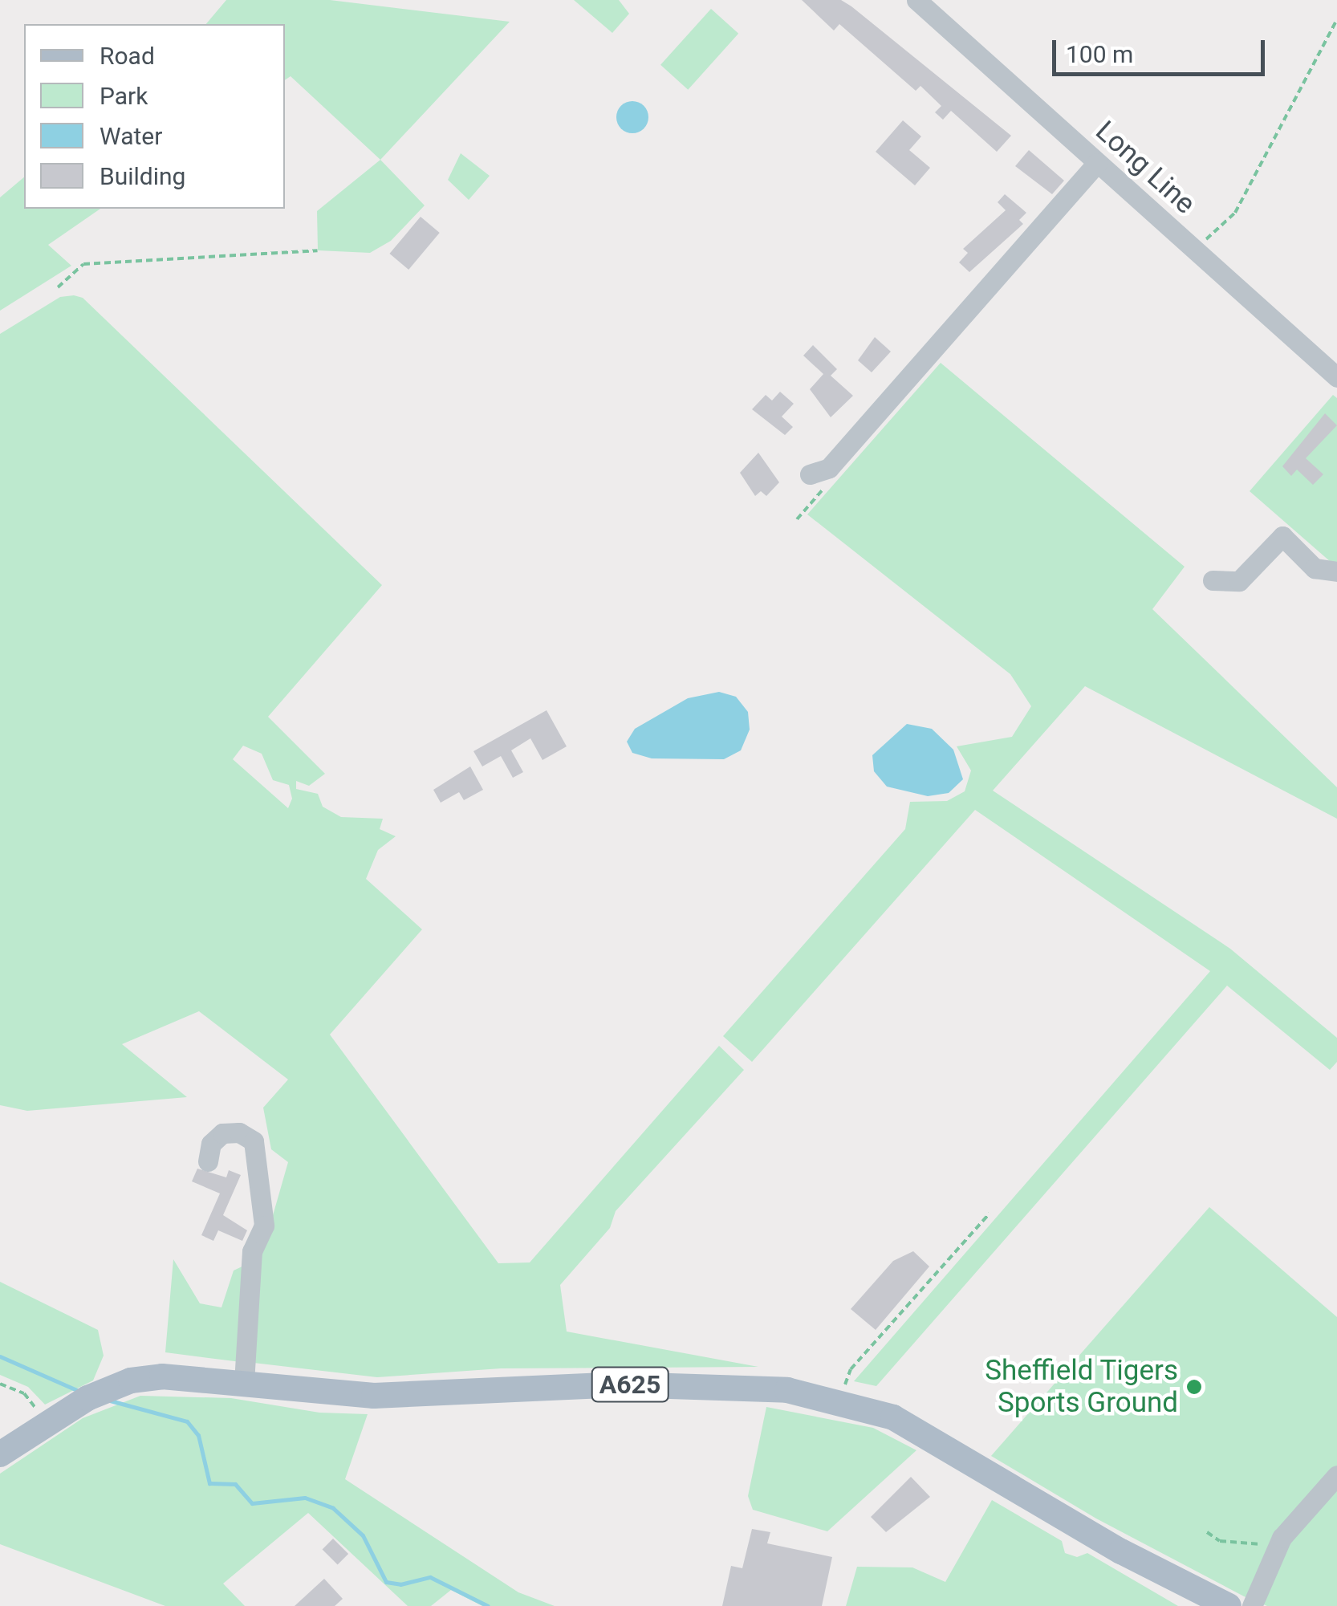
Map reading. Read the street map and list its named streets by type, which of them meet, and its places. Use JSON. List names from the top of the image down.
{
  "streets": {
    "main road": ["A625"],
    "street": ["Long Line"]
  },
  "places": ["Sheffield Tigers Sports Ground"],
  "legend": [
    "Road",
    "Park",
    "Water",
    "Building"
  ],
  "scale_bar": "100 m"
}
